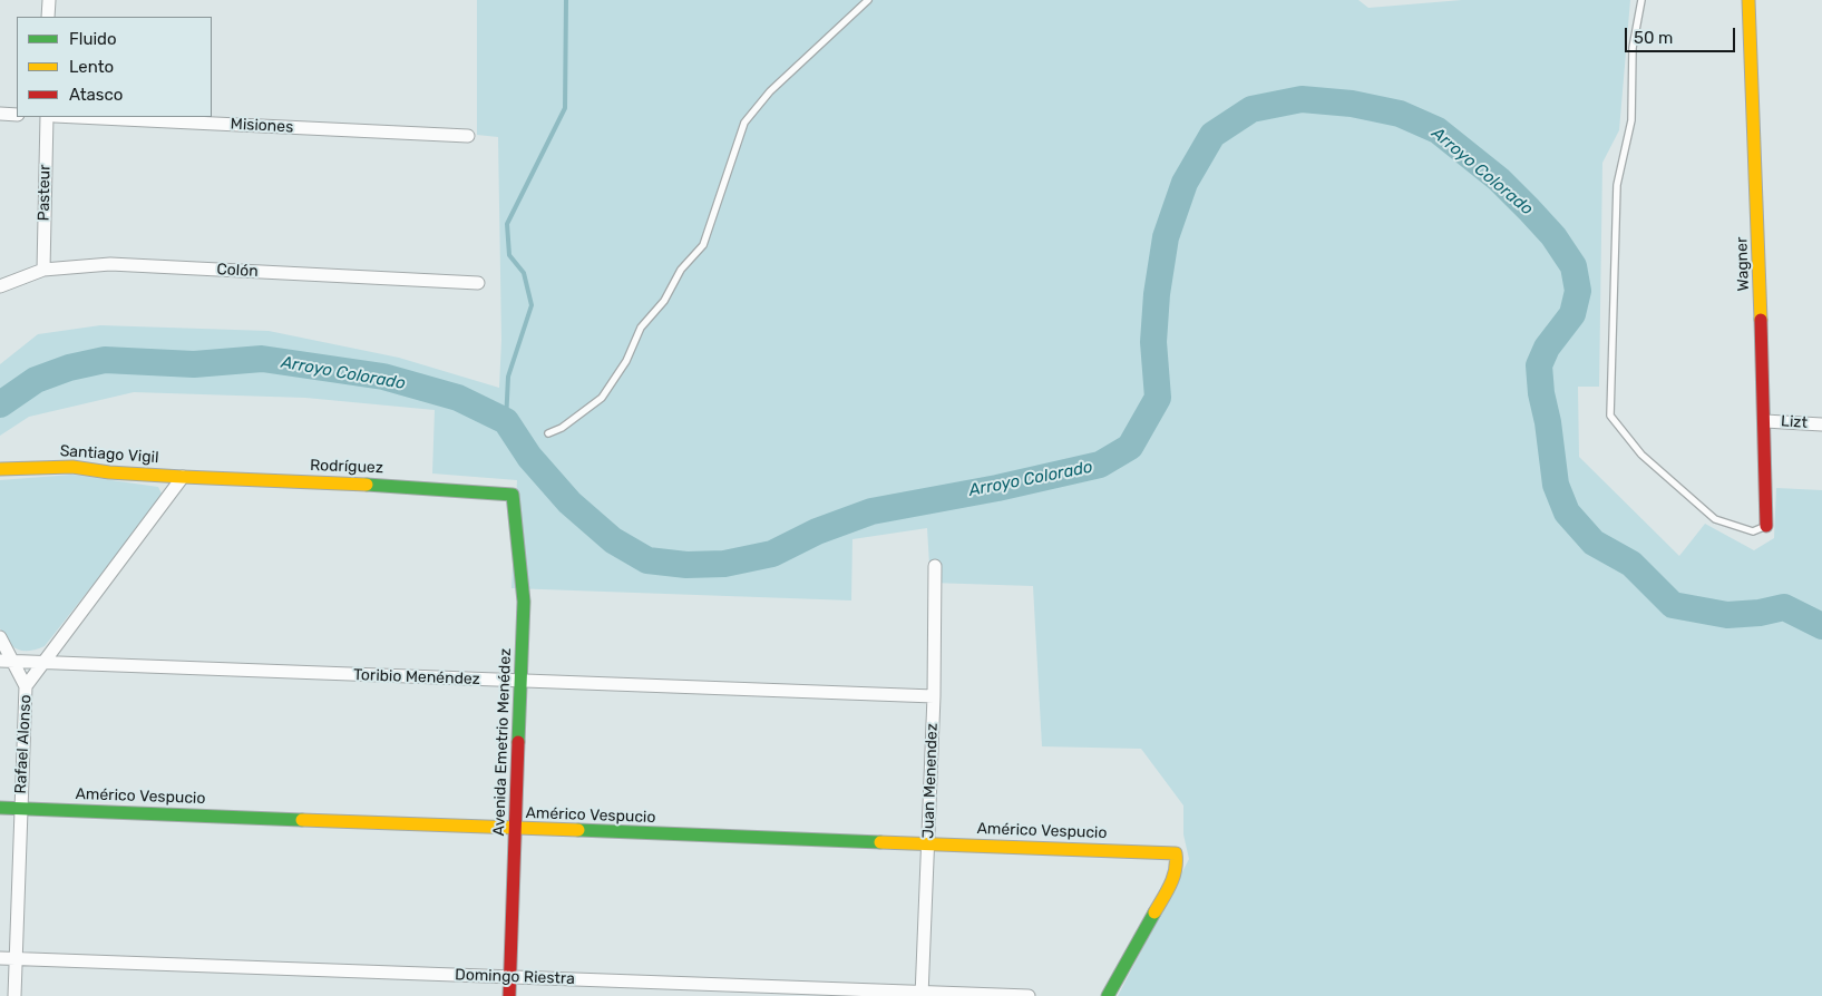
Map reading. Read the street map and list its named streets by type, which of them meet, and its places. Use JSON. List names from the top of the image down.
{
  "streets": {
    "street": [
      "Misiones",
      "Pasteur",
      "Wagner",
      "Colón",
      "Lizt",
      "Santiago Vigil",
      "Rodríguez",
      "Toribio Menéndez",
      "Avenida Emetrio Menédez",
      "Rafael Alonso",
      "Juan Menendez",
      "Américo Vespucio",
      "Domingo Riestra"
    ]
  },
  "crossings": [
    ["Pasteur", "Colón"],
    ["Wagner", "Lizt"],
    ["Santiago Vigil", "Rodríguez"],
    ["Santiago Vigil", "Rafael Alonso"],
    ["Rodríguez", "Avenida Emetrio Menédez"],
    ["Rodríguez", "Rafael Alonso"],
    ["Toribio Menéndez", "Avenida Emetrio Menédez"],
    ["Toribio Menéndez", "Rafael Alonso"],
    ["Toribio Menéndez", "Juan Menendez"],
    ["Avenida Emetrio Menédez", "Américo Vespucio"],
    ["Avenida Emetrio Menédez", "Domingo Riestra"],
    ["Rafael Alonso", "Américo Vespucio"],
    ["Rafael Alonso", "Domingo Riestra"],
    ["Juan Menendez", "Américo Vespucio"],
    ["Juan Menendez", "Domingo Riestra"]
  ],
  "water": ["Arroyo Colorado"],
  "legend": ["Fluido", "Lento", "Atasco"],
  "scale_bar": "50 m"
}
